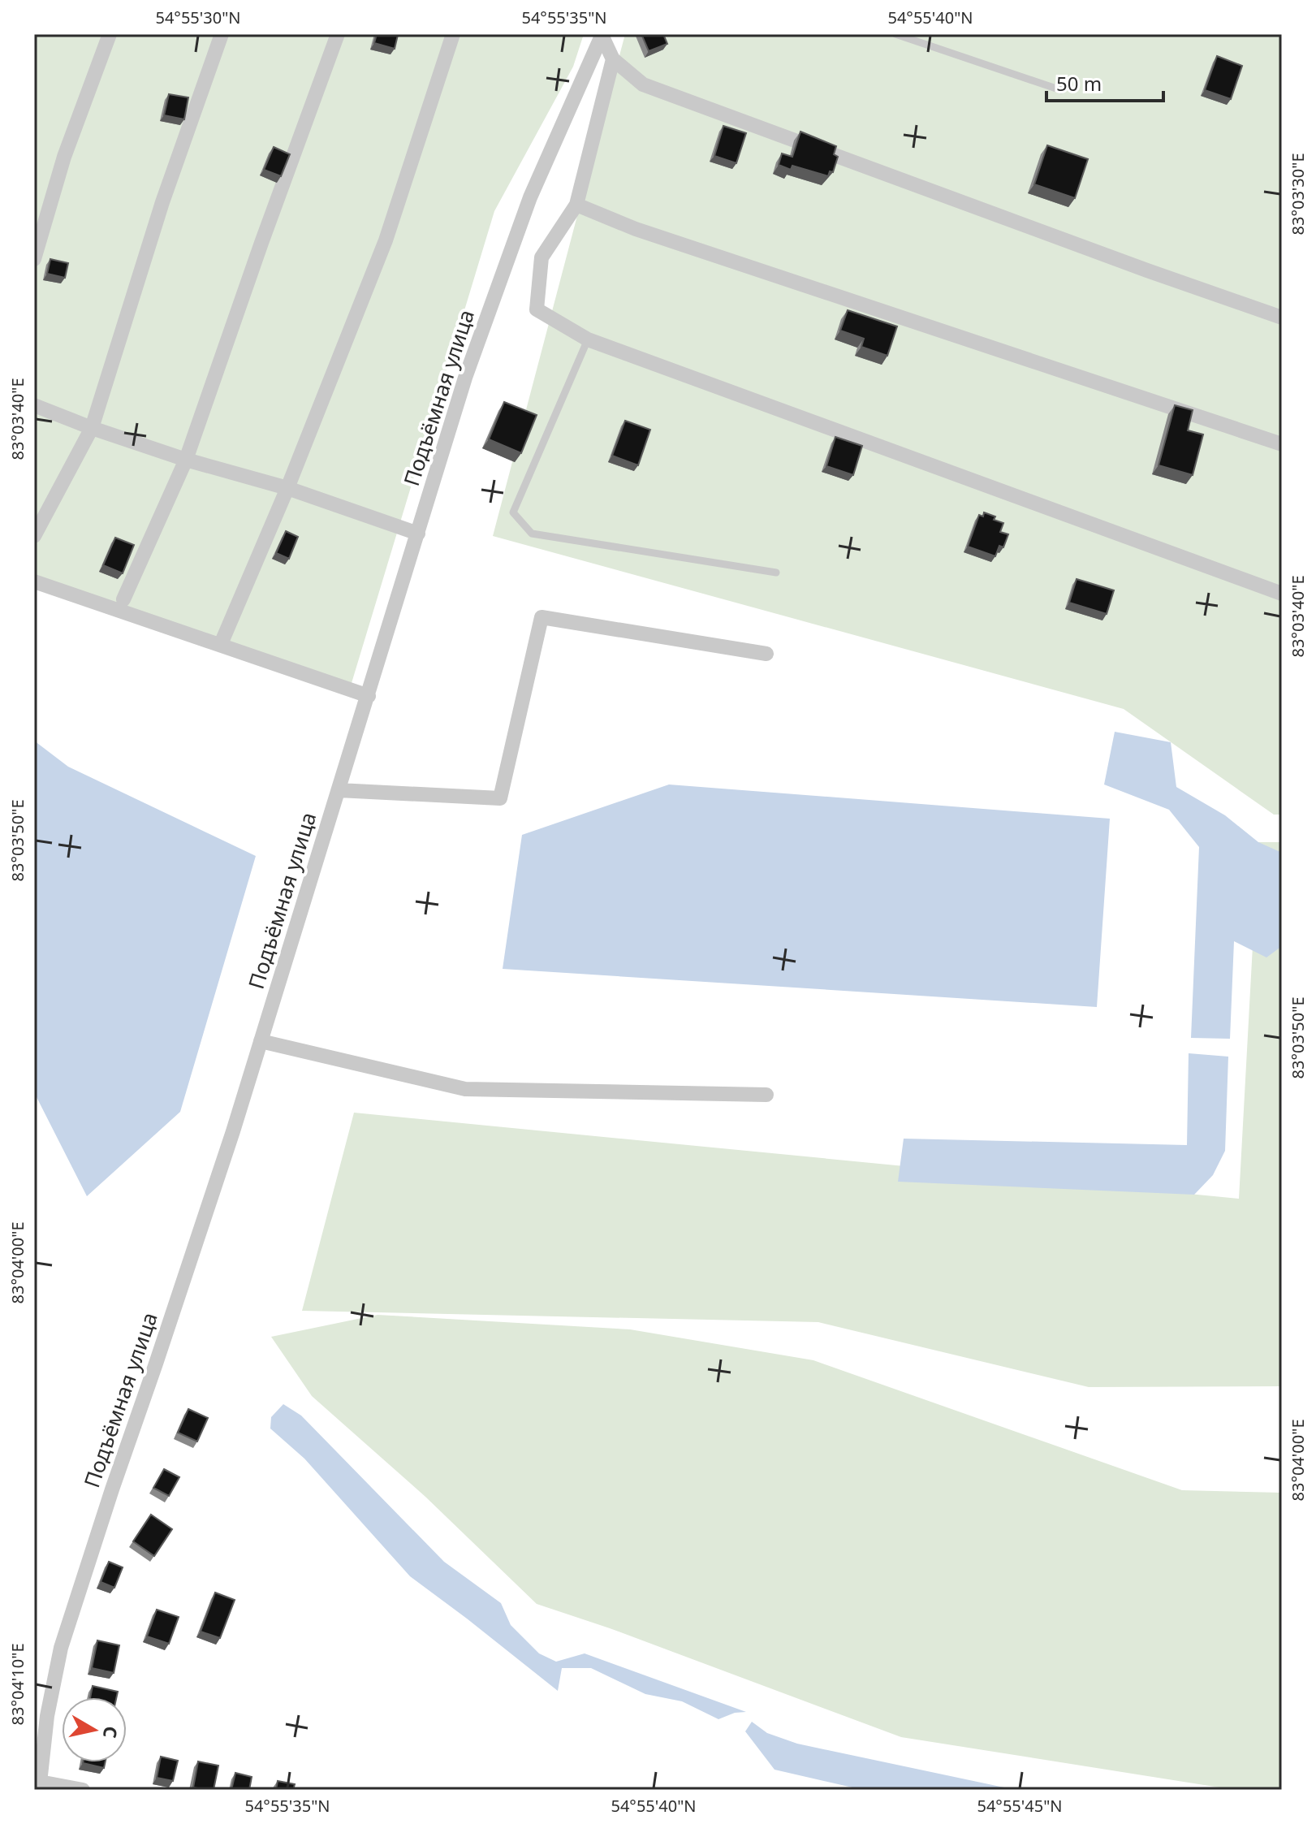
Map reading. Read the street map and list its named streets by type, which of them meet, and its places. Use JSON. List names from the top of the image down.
{
  "streets": {
    "street": ["Подъёмная улица"]
  },
  "scale_bar": "50 m",
  "north": "right",
  "coordinates": [
    "54°55'30\"N",
    "54°55'35\"N",
    "54°55'40\"N",
    "83°03'30\"E",
    "83°03'40\"E",
    "83°03'50\"E",
    "83°04'00\"E",
    "83°04'10\"E",
    "54°55'45\"N"
  ]
}
